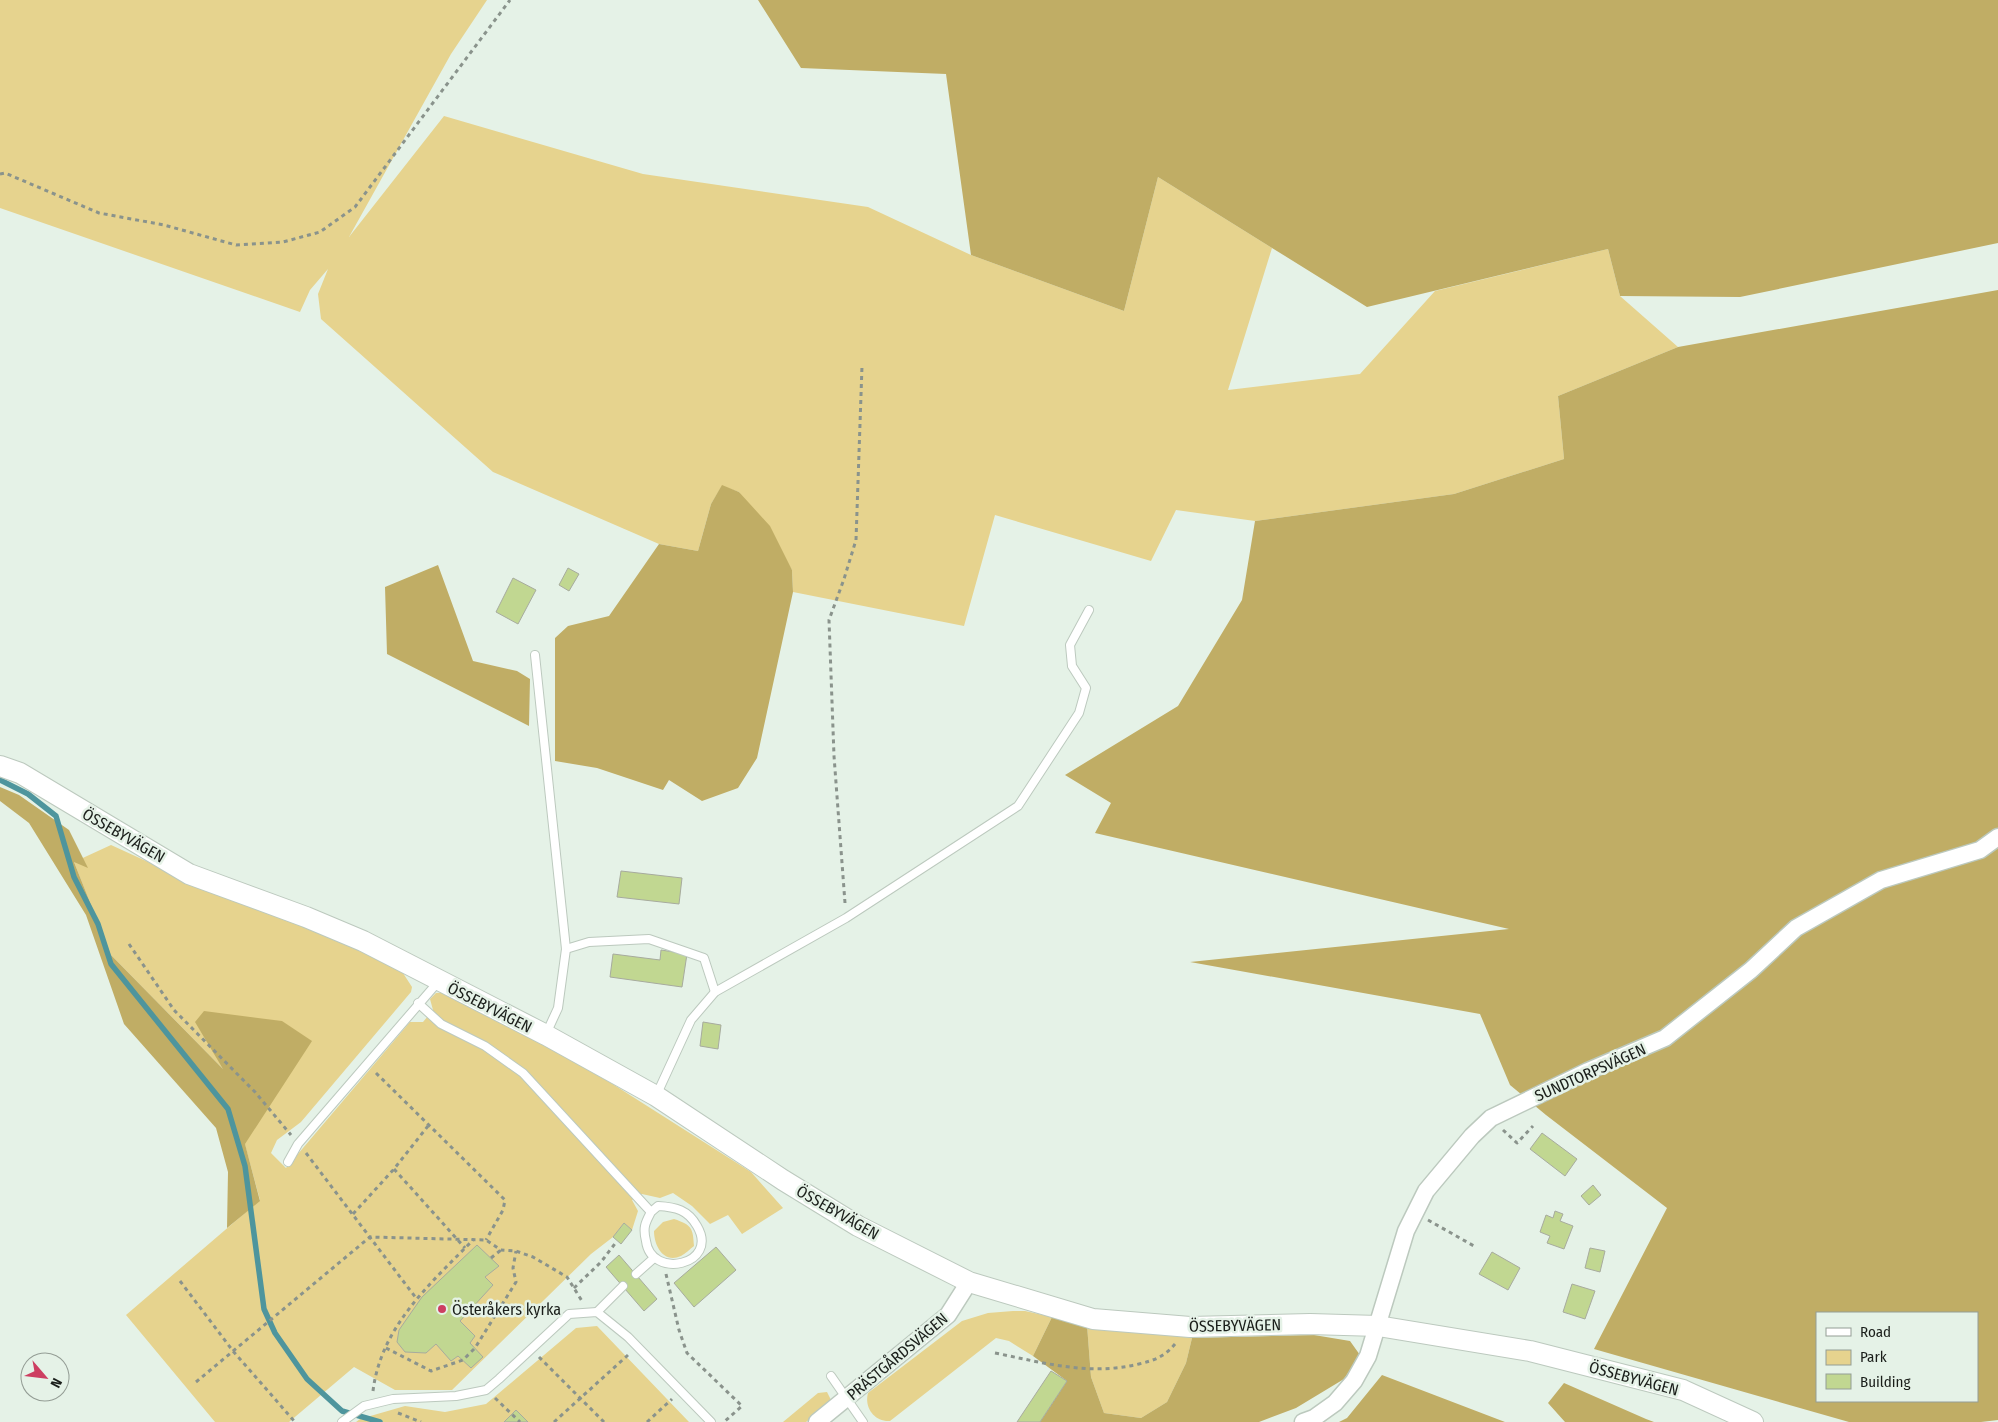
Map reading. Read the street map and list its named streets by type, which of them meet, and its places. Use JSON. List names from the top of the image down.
{
  "streets": {
    "street": ["ÖSSEBYVÄGEN", "SUNDTORPSVÄGEN", "PRÄSTGÅRDSVÄGEN"]
  },
  "crossings": [
    ["ÖSSEBYVÄGEN", "SUNDTORPSVÄGEN"],
    ["ÖSSEBYVÄGEN", "PRÄSTGÅRDSVÄGEN"]
  ],
  "places": ["Österåkers kyrka"],
  "legend": ["Road", "Park", "Building"],
  "north": "bottom right"
}
